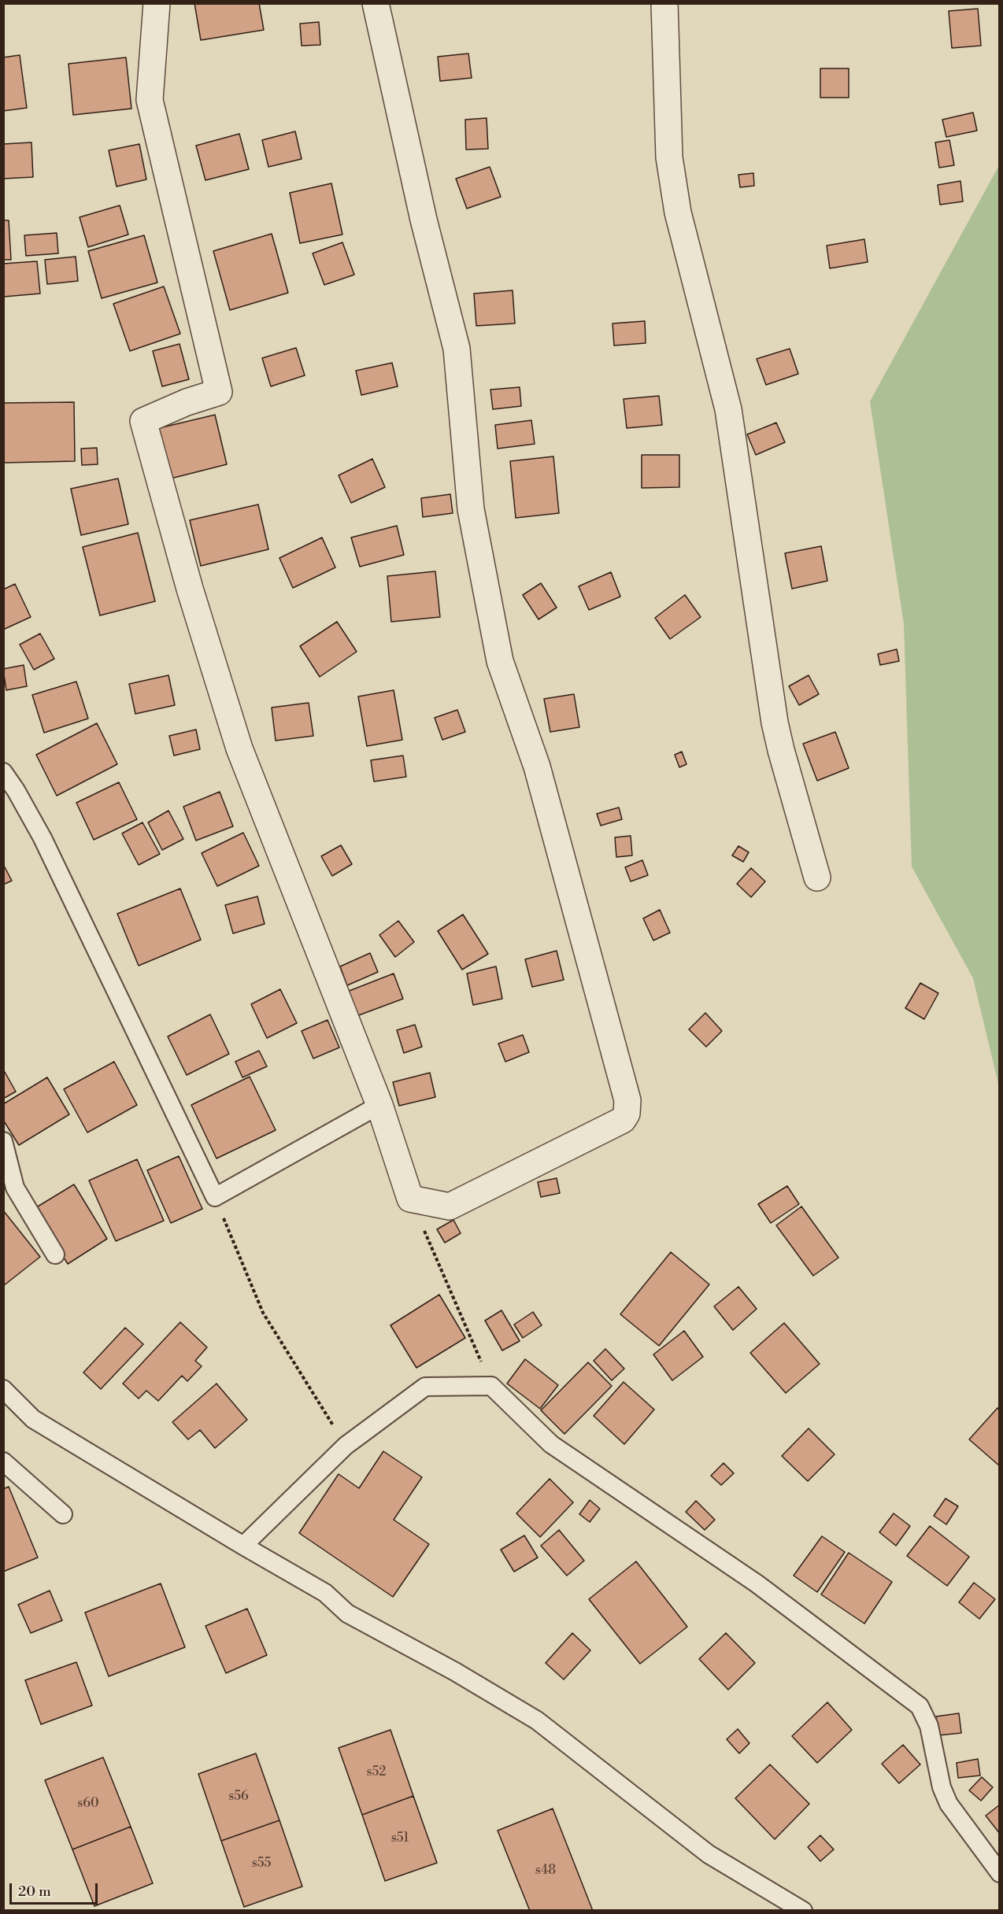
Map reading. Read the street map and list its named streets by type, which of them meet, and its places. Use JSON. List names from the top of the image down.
{
  "house_numbers": [
    "s52",
    "s56",
    "s60",
    "s51",
    "s55",
    "s48"
  ],
  "scale_bar": "20 m"
}
